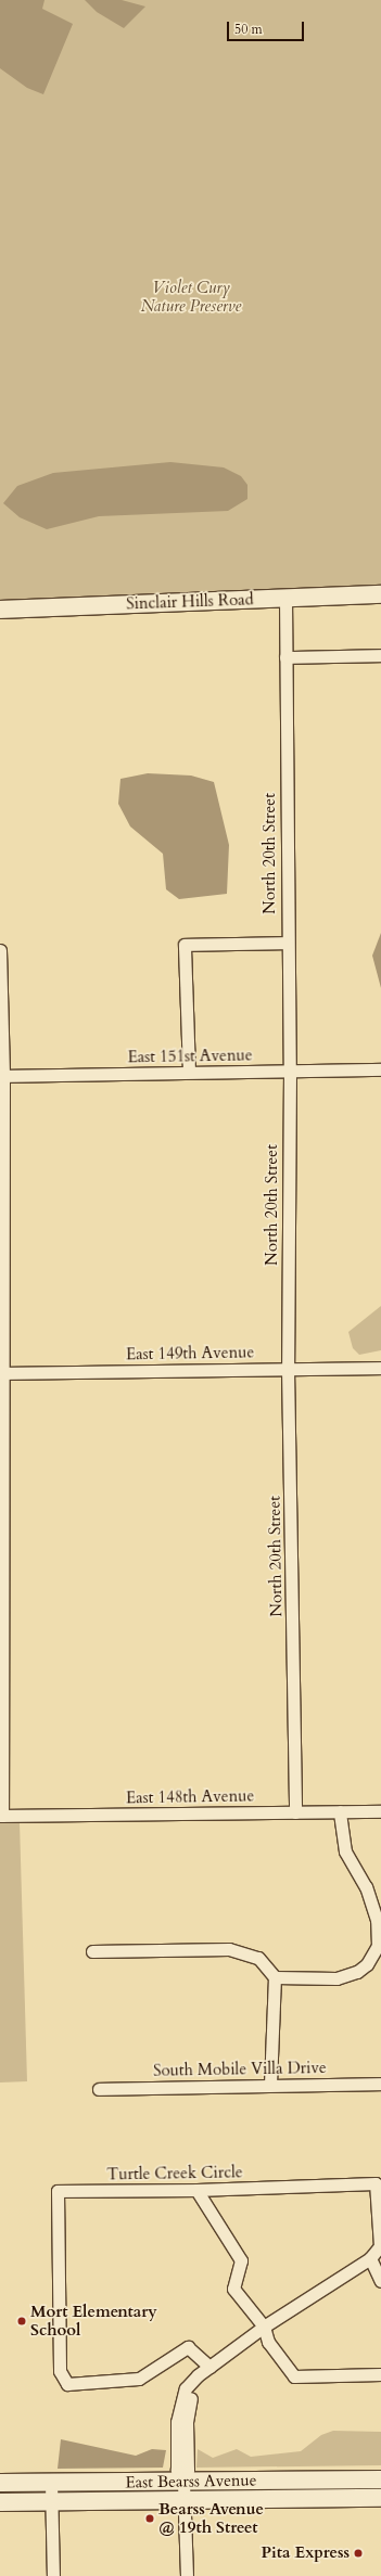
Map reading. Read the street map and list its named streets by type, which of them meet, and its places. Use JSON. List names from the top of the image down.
{
  "streets": {
    "main road": ["Sinclair Hills Road", "East Bearss Avenue"],
    "street": [
      "North 20th Street",
      "East 151st Avenue",
      "East 149th Avenue",
      "East 148th Avenue",
      "South Mobile Villa Drive",
      "Turtle Creek Circle"
    ]
  },
  "crossings": [
    ["Sinclair Hills Road", "North 20th Street"],
    ["North 20th Street", "East 151st Avenue"],
    ["North 20th Street", "East 149th Avenue"],
    ["North 20th Street", "East 148th Avenue"]
  ],
  "parks": ["Violet Cury Nature Preserve"],
  "places": ["Mort Elementary School", "Bearss Avenue @ 19th Street", "Pita Express"],
  "scale_bar": "50 m"
}
